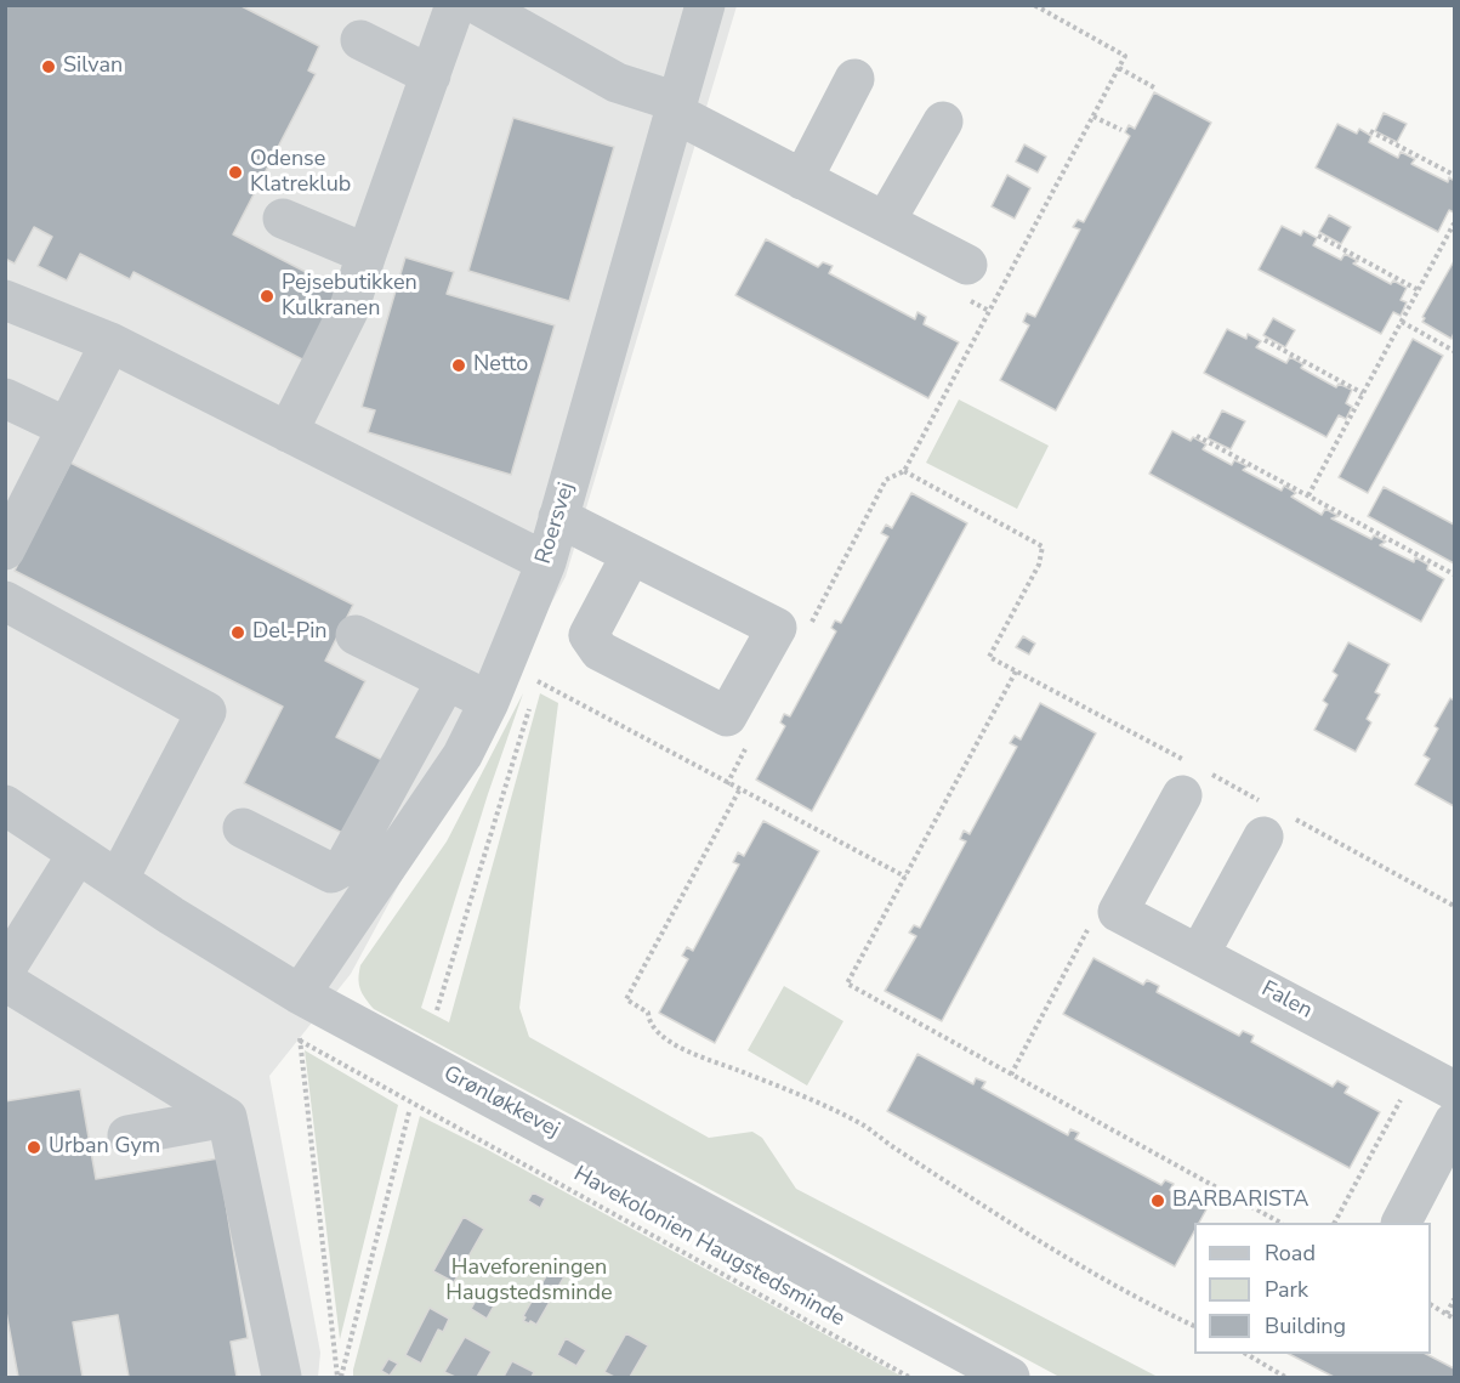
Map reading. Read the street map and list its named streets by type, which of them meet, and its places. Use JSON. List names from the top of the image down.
{
  "streets": {
    "street": ["Roersvej", "Falen", "Grønløkkevej"],
    "path": ["Havekolonien Haugstedsminde"]
  },
  "crossings": [
    ["Roersvej", "Grønløkkevej"]
  ],
  "parks": ["Haveforeningen Haugstedsminde"],
  "places": [
    "Silvan",
    "Odense Klatreklub",
    "Pejsebutikken Kulkranen",
    "Netto",
    "Del-Pin",
    "Urban Gym",
    "BARBARISTA"
  ],
  "legend": ["Road", "Park", "Building"]
}
